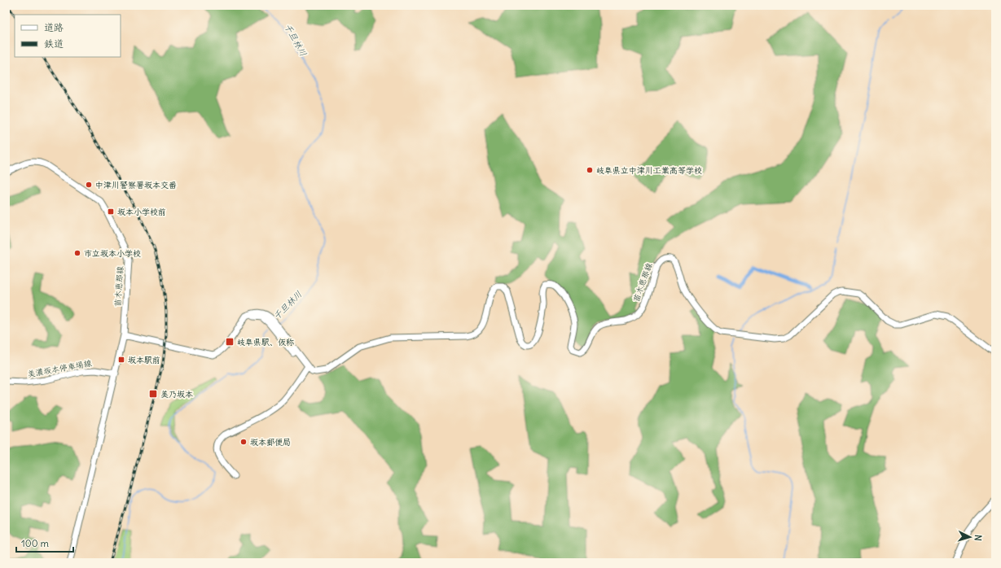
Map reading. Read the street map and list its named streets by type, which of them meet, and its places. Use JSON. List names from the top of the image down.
{
  "streets": {
    "main road": ["苗木恵那線", "美濃坂本停車場線"]
  },
  "water": ["千旦林川"],
  "places": {
    "other": [
      "岐阜県立中津川工業高等学校",
      "中津川警察署坂本交番",
      "市立坂本小学校",
      "坂本郵便局"
    ],
    "transit": [
      "坂本小学校前",
      "岐阜県駅、仮称",
      "坂本駅前",
      "美乃坂本"
    ]
  },
  "legend": ["道路", "鉄道"],
  "scale_bar": "100 m",
  "north": "right"
}
